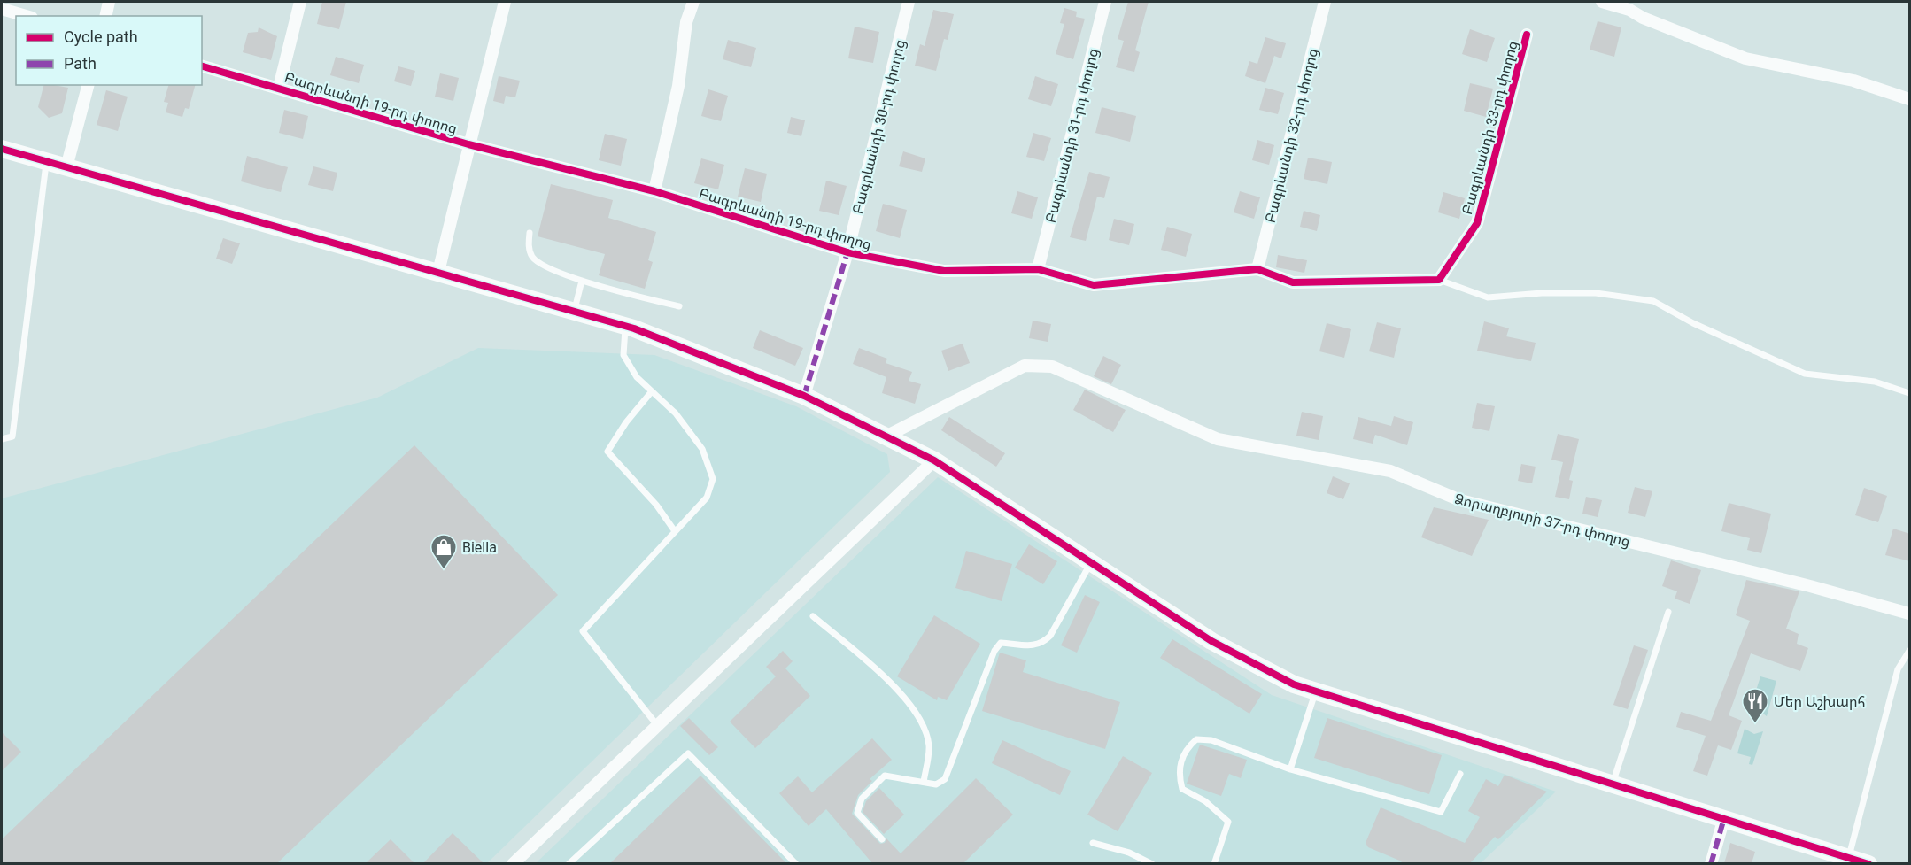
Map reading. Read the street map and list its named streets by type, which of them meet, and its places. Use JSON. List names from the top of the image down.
{
  "streets": {
    "street": [
      "Բագրևանդի 19-րդ փողոց",
      "Բագրևանդի 30-րդ փողոց",
      "Բագրևանդի 33-րդ փողոց",
      "Բագրևանդի 31-րդ փողոց",
      "Բագրևանդի 32-րդ փողոց",
      "Ձորաղբյուրի 37-րդ փողոց"
    ]
  },
  "crossings": [
    ["Բագրևանդի 19-րդ փողոց", "Բագրևանդի 30-րդ փողոց"],
    ["Բագրևանդի 19-րդ փողոց", "Բագրևանդի 33-րդ փողոց"],
    ["Բագրևանդի 19-րդ փողոց", "Բագրևանդի 31-րդ փողոց"],
    ["Բագրևանդի 19-րդ փողոց", "Բագրևանդի 32-րդ փողոց"]
  ],
  "places": {
    "shop": ["Biella"],
    "restaurant": ["Մեր Աշխարհ"]
  },
  "legend": ["Cycle path", "Path"]
}
